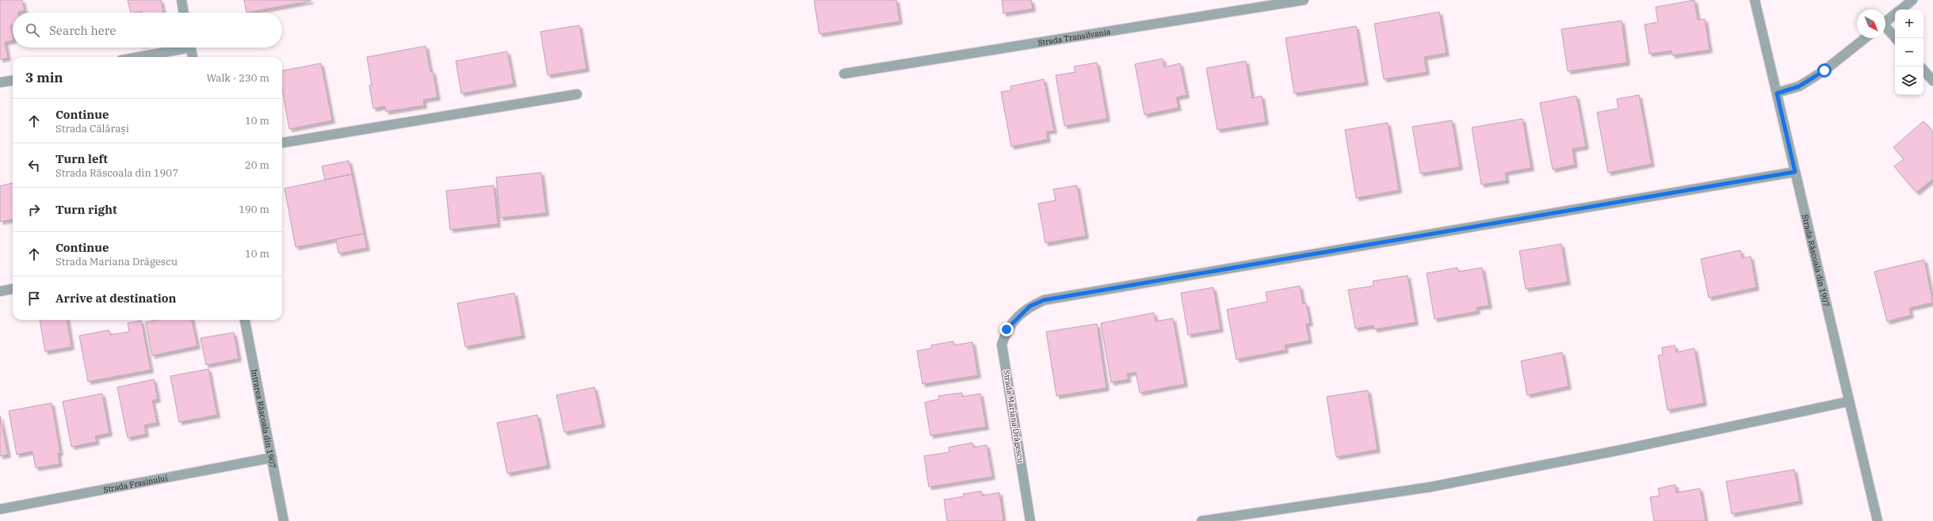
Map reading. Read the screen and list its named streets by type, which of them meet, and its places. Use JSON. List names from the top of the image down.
{
  "streets": {
    "street": [
      "Strada Transilvania",
      "Strada Răscoala din 1907",
      "Strada Mariana Drăgescu",
      "Intrarea Răscoala din 1907",
      "Strada Frasinului"
    ]
  },
  "crossings": [
    ["Strada Răscoala din 1907", "Strada Mariana Drăgescu"],
    ["Intrarea Răscoala din 1907", "Strada Frasinului"]
  ],
  "north": "bottom right",
  "page": {
    "map_buttons": ["+", "−"],
    "search": "Search here",
    "heading": ["3 min", "Walk · 230 m"],
    "list": [
      ["Continue", "Strada Călărași", "10 m"],
      ["Turn left", "Strada Răscoala din 1907", "20 m"],
      ["Turn right", "190 m"],
      ["Continue", "Strada Mariana Drăgescu", "10 m"],
      "Arrive at destination"
    ]
  }
}
